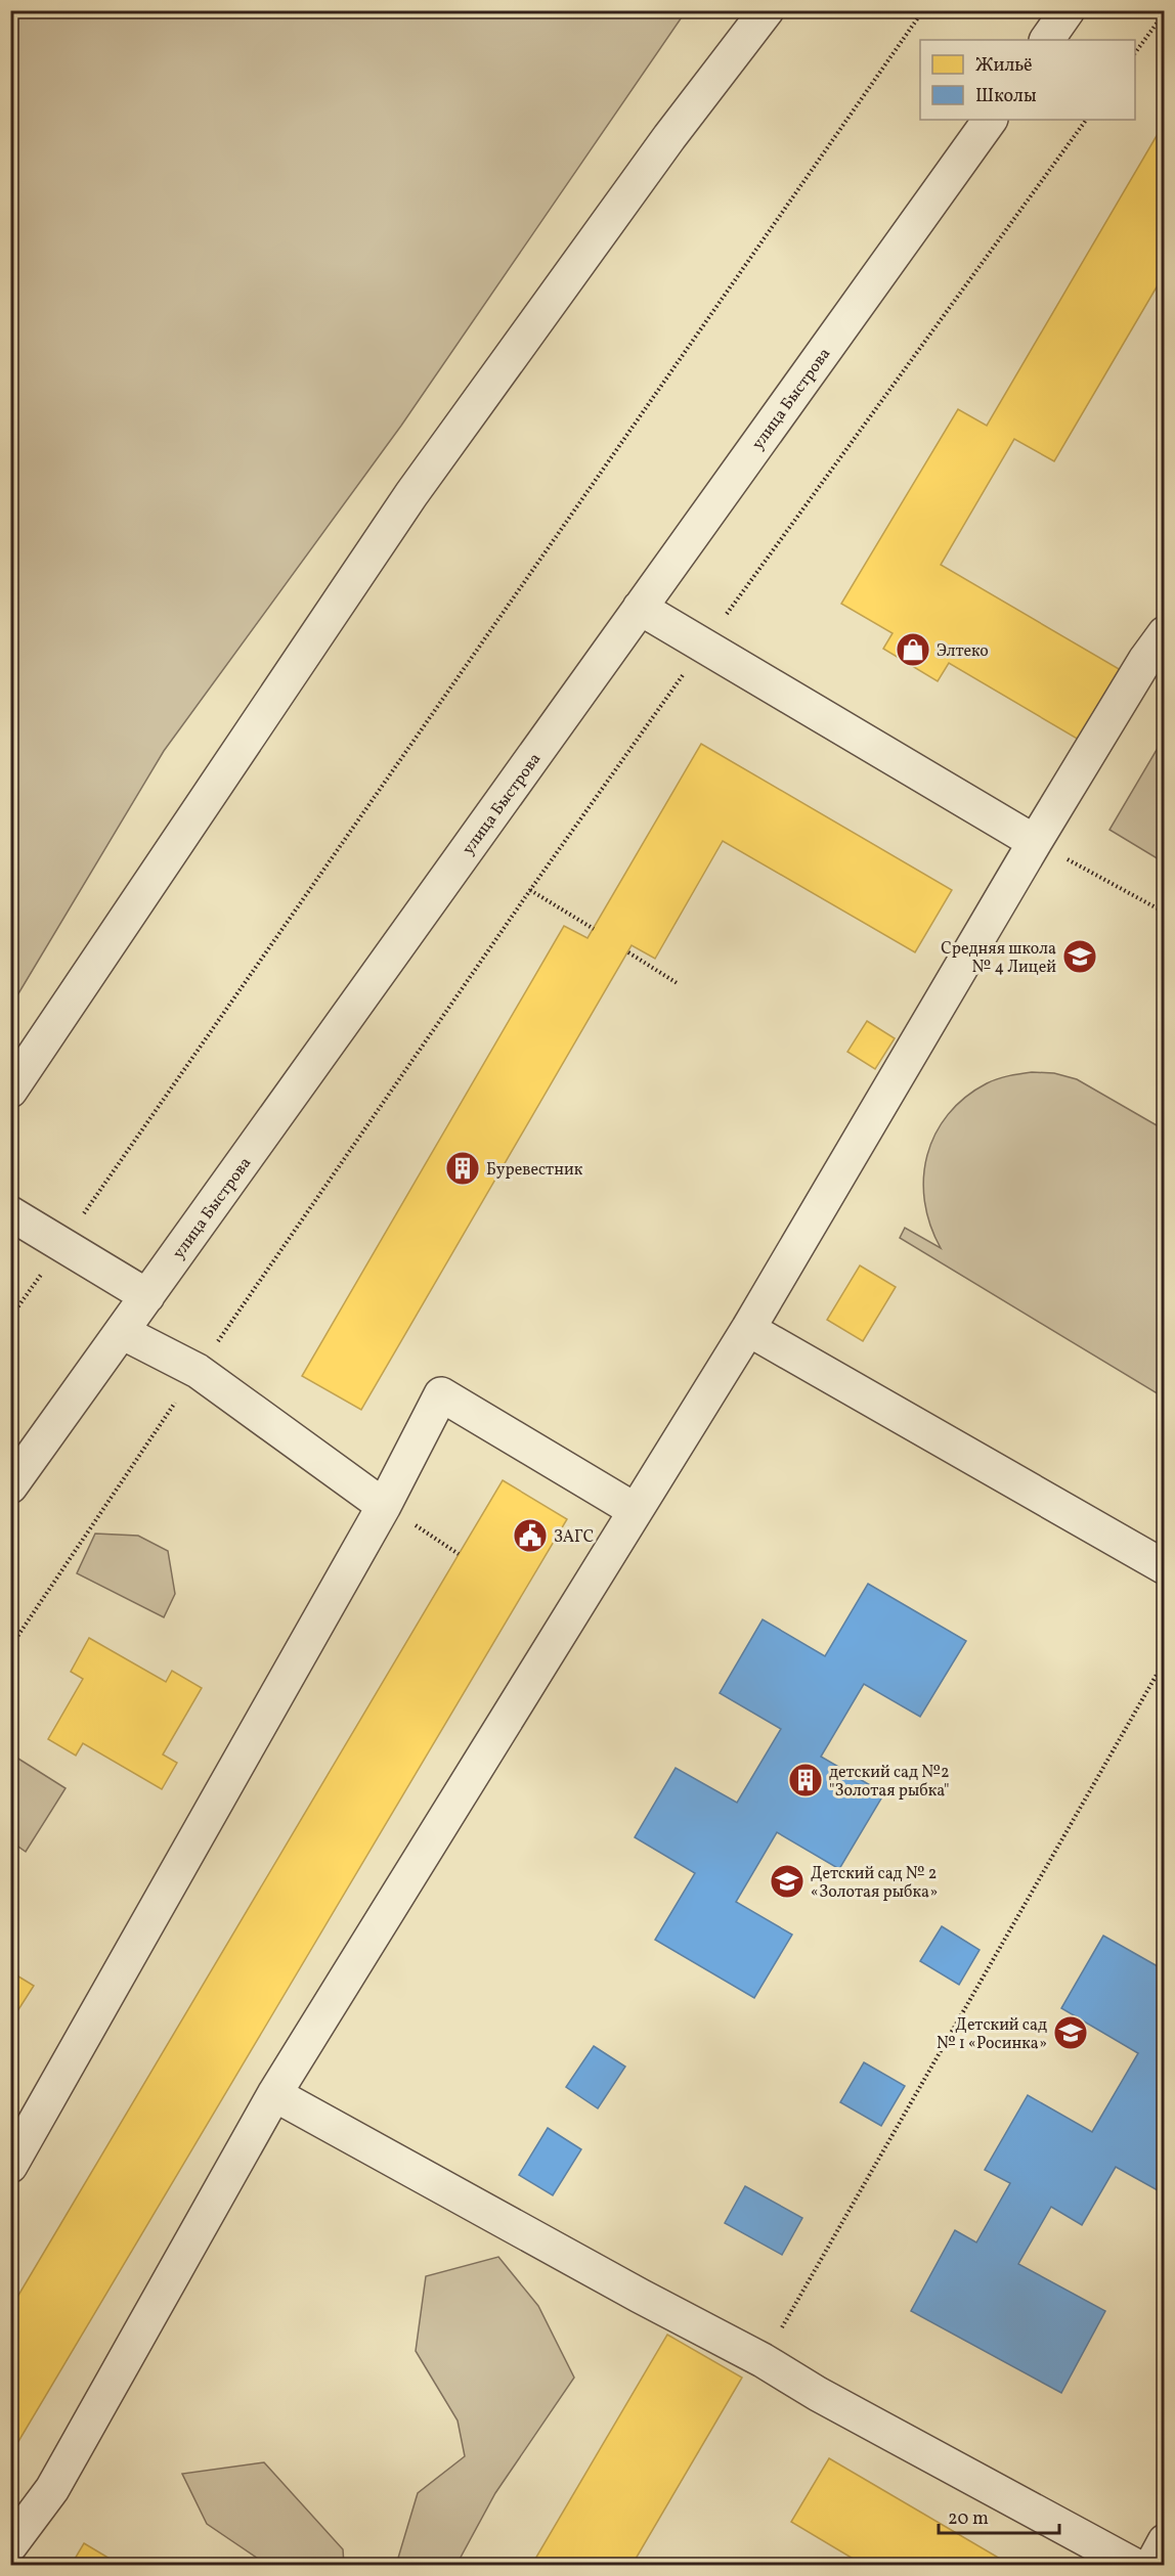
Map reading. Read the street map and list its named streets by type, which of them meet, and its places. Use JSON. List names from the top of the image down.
{
  "streets": {
    "street": ["улица Быстрова"]
  },
  "places": {
    "shop": ["Элтеко"],
    "school or university": ["Средняя школа № 4 Лицей", "Детский сад № 2 «Золотая рыбка»", "Детский сад № 1 «Росинка»"],
    "building": ["Буревестник", "детский сад №2 \"Золотая рыбка\""],
    "public building": ["ЗАГС"]
  },
  "legend": ["Жильё", "Школы"],
  "scale_bar": "20 m"
}
